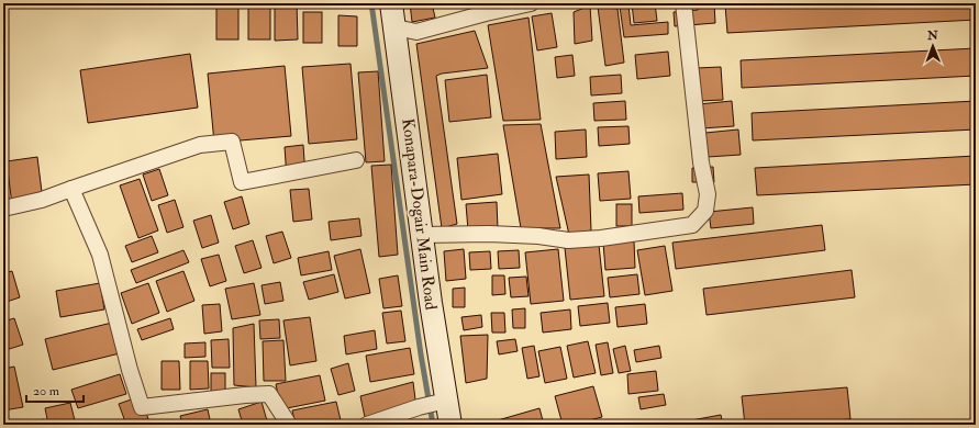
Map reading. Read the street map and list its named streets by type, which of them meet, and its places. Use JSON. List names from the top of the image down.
{
  "streets": {
    "main road": ["Konapara-Dogair Main Road"]
  },
  "scale_bar": "20 m",
  "north": "top"
}
